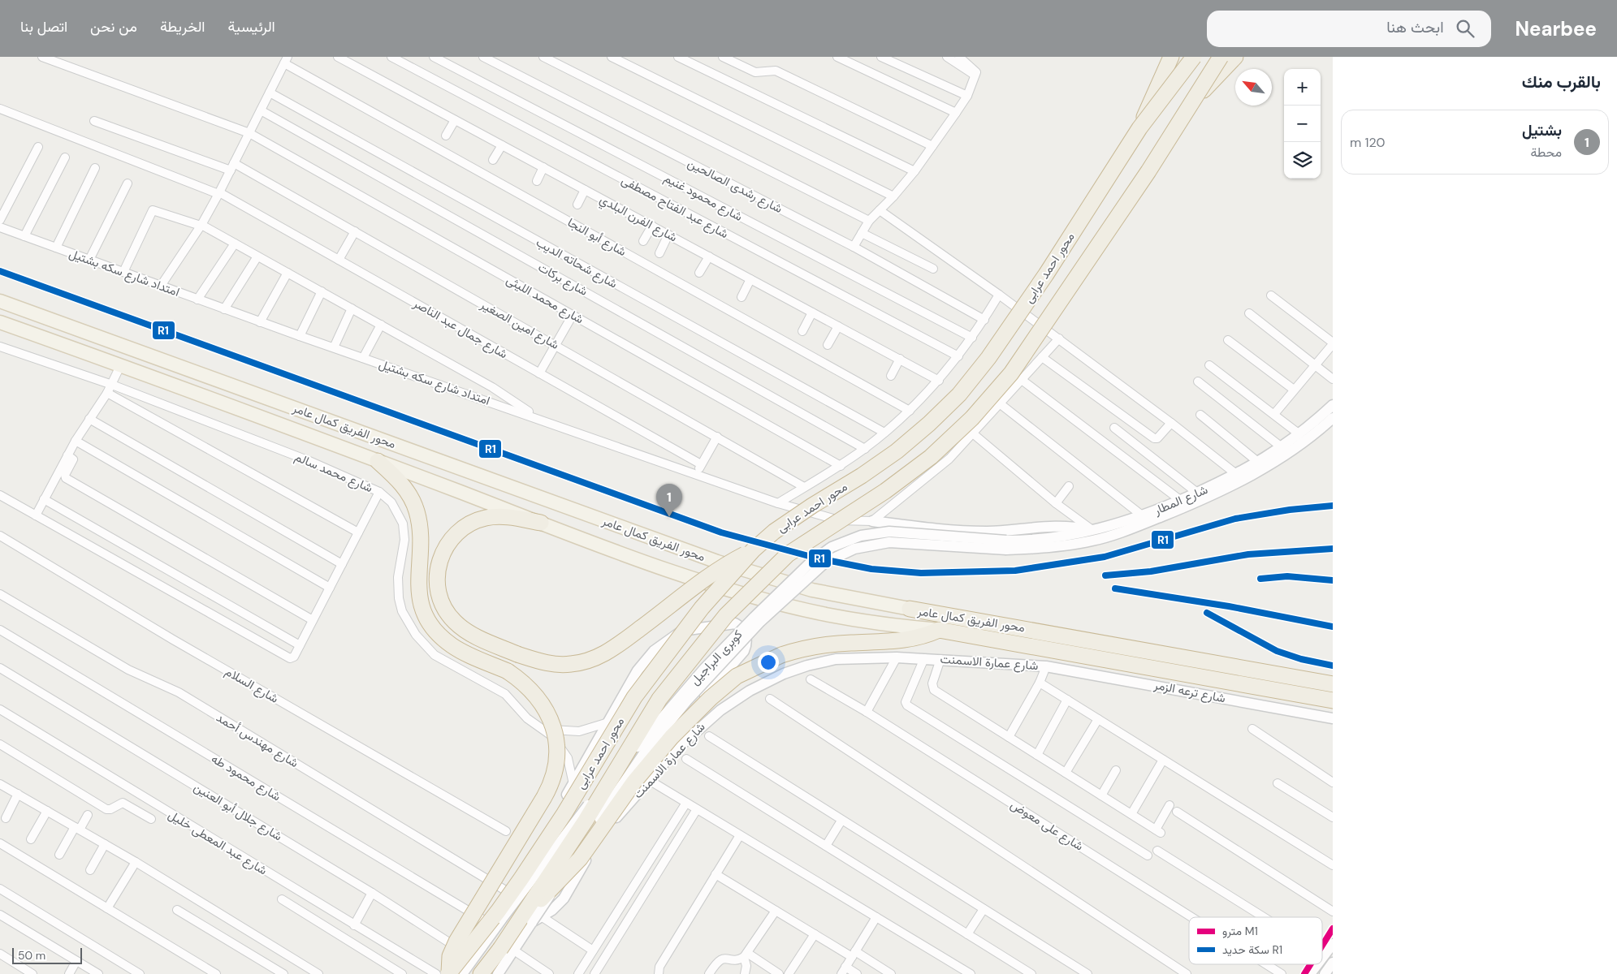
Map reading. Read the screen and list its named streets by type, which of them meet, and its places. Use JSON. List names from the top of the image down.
{
  "streets": {
    "highway": ["محور احمد عرابى", "محور الفريق كمال عامر"],
    "street": [
      "شارع رشدى الصالحين",
      "شارع محمود غنيم",
      "شارع عبد الفتاح مصطفى",
      "شارع الفرن البلدي",
      "شارع أبو النجا",
      "شارع شحاته الديب",
      "امتداد شارع سكه بشتيل",
      "شارع بركات",
      "شارع محمد الليثى",
      "شارع امين الصغير",
      "شارع جمال عبد الناصر",
      "شارع محمد سالم",
      "شارع المطار",
      "كوبرى البراجيل",
      "شارع عمارة الاسمنت",
      "شارع السلام",
      "شارع ترعه الزمر",
      "شارع مهندس أحمد",
      "شارع محمود طه",
      "شارع جلال أبو العنين",
      "شارع على معوض",
      "شارع عبد المعطى خليل"
    ]
  },
  "crossings": [
    ["محور احمد عرابى", "كوبرى البراجيل"],
    ["محور احمد عرابى", "شارع عمارة الاسمنت"],
    ["محور احمد عرابى", "شارع عبد المعطى خليل"],
    ["شارع المطار", "كوبرى البراجيل"],
    ["كوبرى البراجيل", "شارع عمارة الاسمنت"],
    ["شارع عمارة الاسمنت", "شارع ترعه الزمر"]
  ],
  "lines": ["rail line R1", "metro line M1"],
  "legend": ["مترو M1", "سكة حديد R1"],
  "scale_bar": "50 m",
  "north": "top left",
  "page": {
    "header": "Nearbee",
    "search": "ابحث هنا",
    "nav": [
      "الرئيسية",
      "الخريطة",
      "من نحن",
      "اتصل بنا"
    ],
    "heading": "بالقرب منك",
    "map_buttons": ["+", "−"],
    "list": [
      {
        "mark": "1",
        "name": "بشتيل",
        "note": "محطة",
        "value": "120 m"
      }
    ],
    "pins": "1",
    "scale": "50 m"
  }
}
